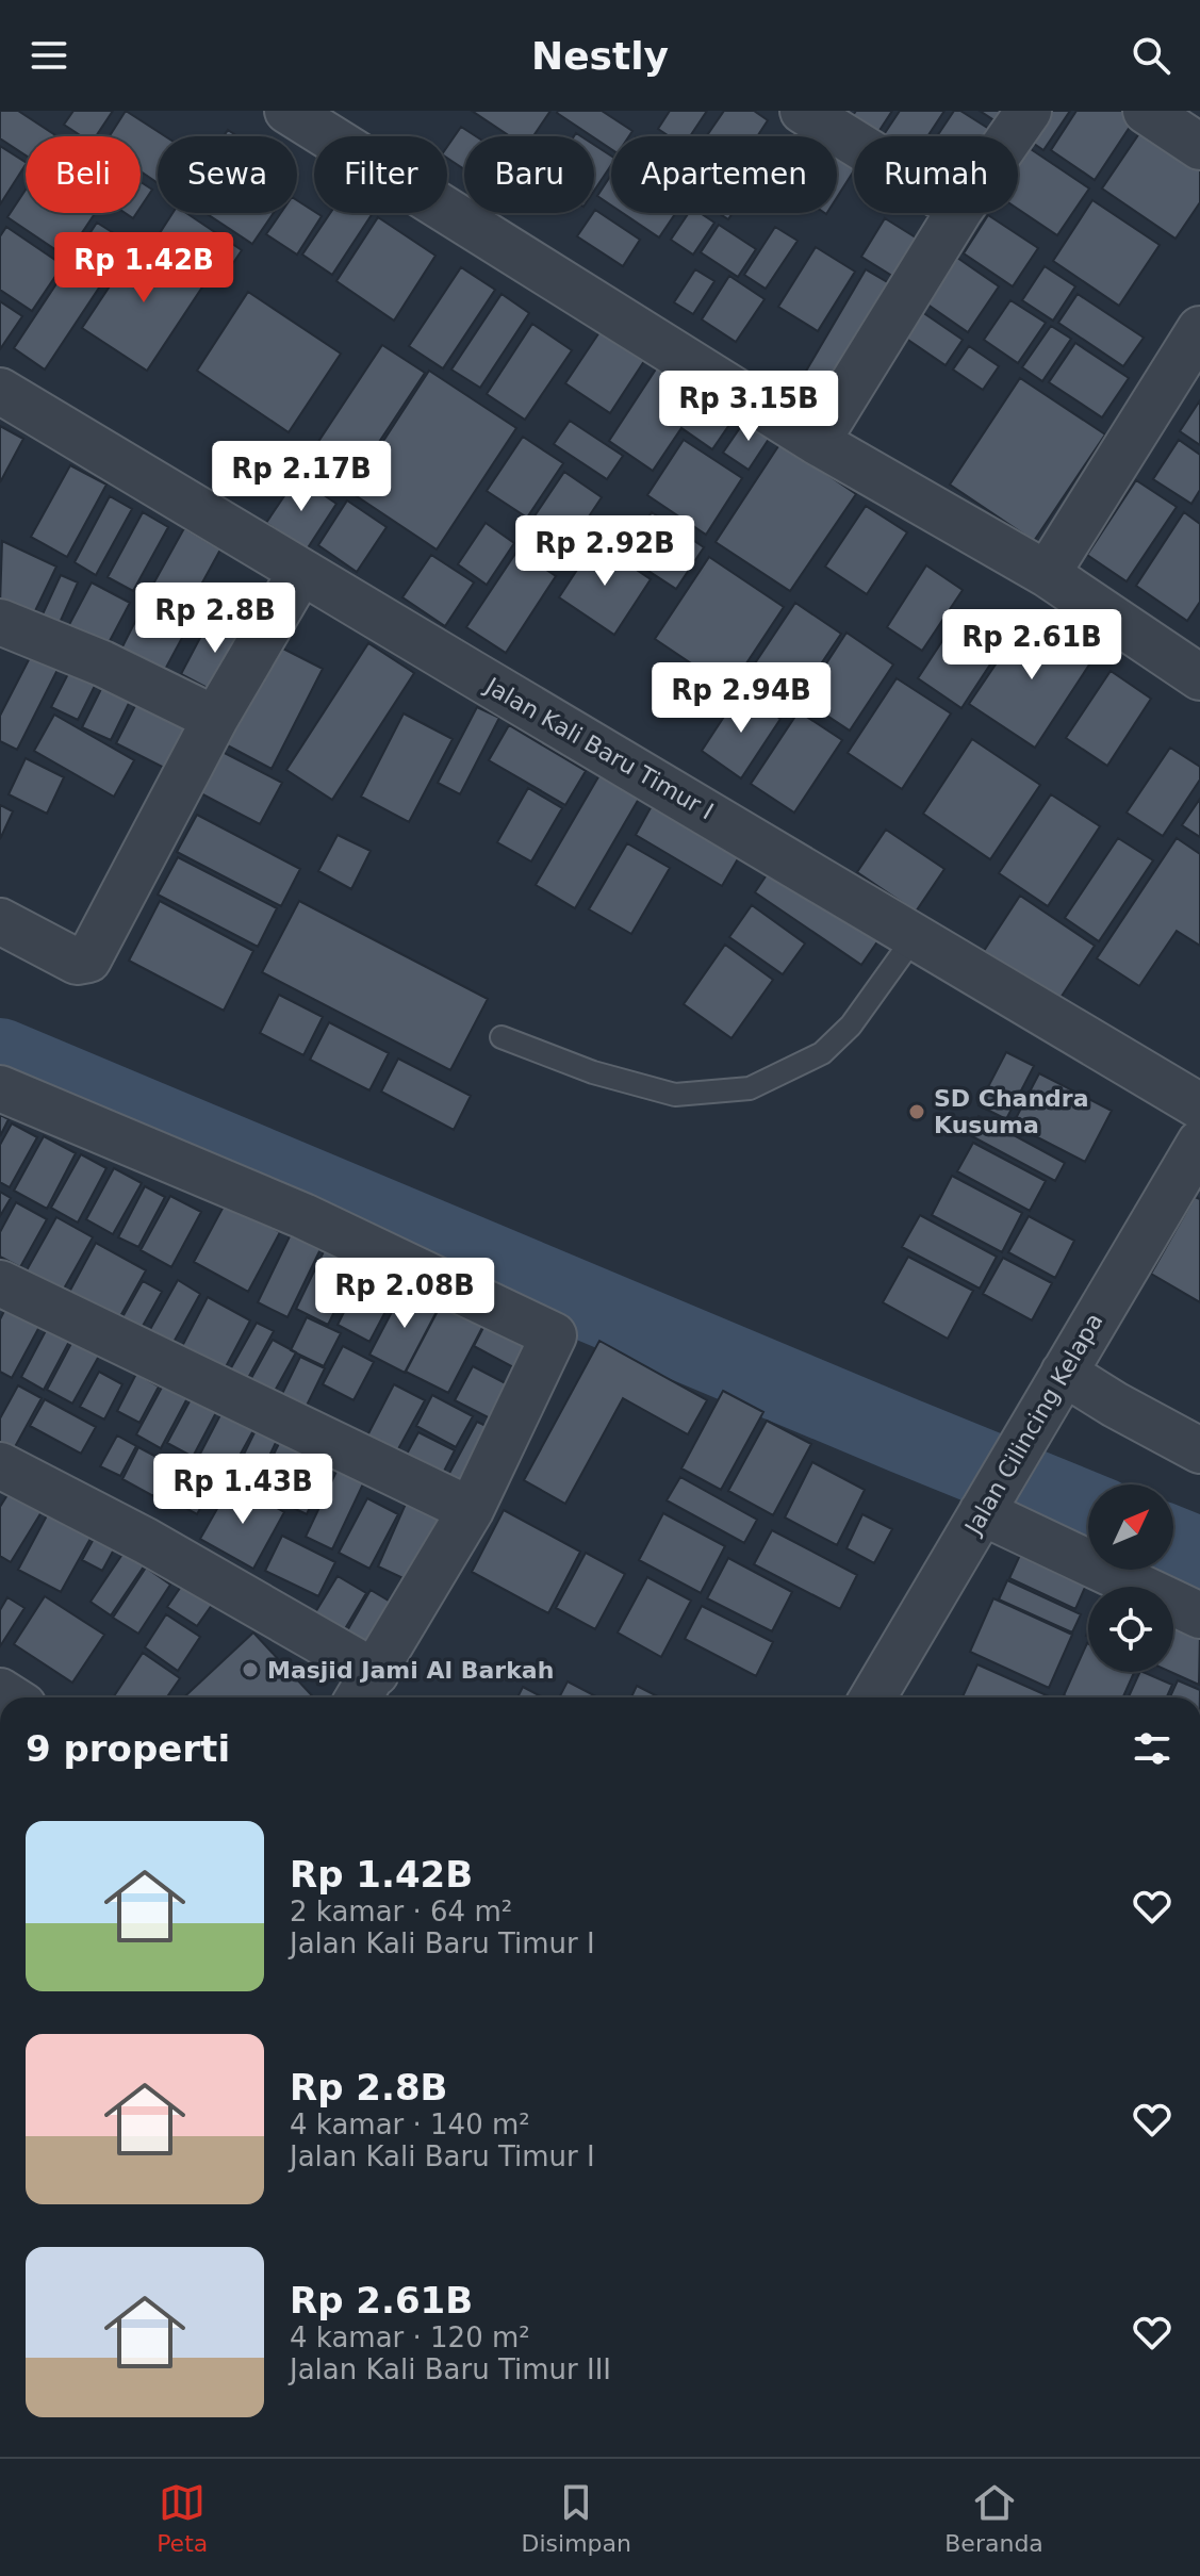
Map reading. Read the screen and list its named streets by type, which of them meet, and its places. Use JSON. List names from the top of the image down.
{
  "streets": {
    "street": ["Jalan Kali Baru Timur I", "Jalan Cilincing Kelapa"]
  },
  "places": ["SD Chandra Kusuma", "Masjid Jami Al Barkah"],
  "north": "top right",
  "page": {
    "header": "Nestly",
    "chip": [
      "Beli",
      "Sewa",
      "Filter",
      "Baru",
      "Apartemen",
      "Rumah"
    ],
    "price": [
      "Rp 1.42B",
      "Rp 3.15B",
      "Rp 2.17B",
      "Rp 2.92B",
      "Rp 2.8B",
      "Rp 2.61B",
      "Rp 2.94B",
      "Rp 2.08B",
      "Rp 1.43B"
    ],
    "heading": "9 properti",
    "list": [
      {
        "name": "Rp 1.42B",
        "note": "2 kamar · 64 m² · Jalan Kali Baru Timur I"
      },
      {
        "name": "Rp 2.8B",
        "note": "4 kamar · 140 m² · Jalan Kali Baru Timur I"
      },
      {
        "name": "Rp 2.61B",
        "note": "4 kamar · 120 m² · Jalan Kali Baru Timur III"
      }
    ],
    "tabs": ["Peta", "Disimpan", "Beranda"]
  }
}
